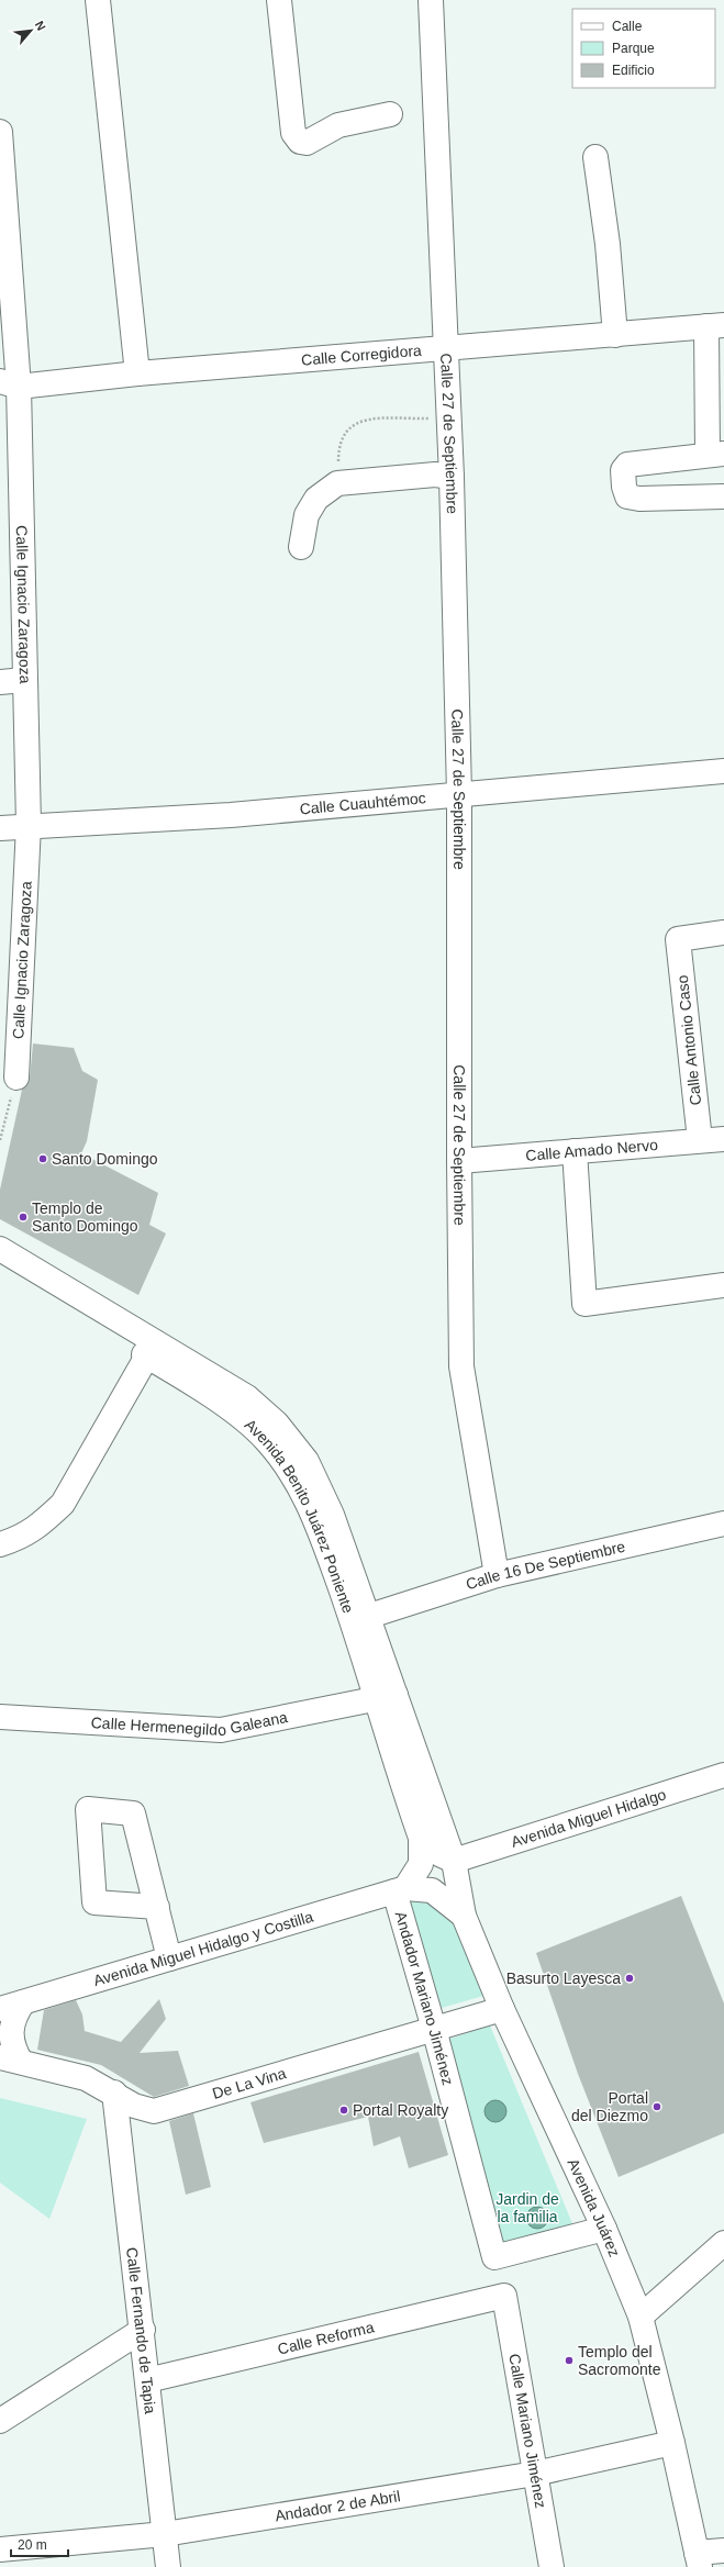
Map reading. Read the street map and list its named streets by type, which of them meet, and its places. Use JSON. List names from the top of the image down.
{
  "streets": {
    "street": [
      "Calle Corregidora",
      "Calle 27 de Septiembre",
      "Calle Ignacio Zaragoza",
      "Calle Cuauhtémoc",
      "Calle Antonio Caso",
      "Calle Amado Nervo",
      "Avenida Benito Juárez Poniente",
      "Calle 16 De Septiembre",
      "Calle Hermenegildo Galeana",
      "Avenida Miguel Hidalgo",
      "Avenida Miguel Hidalgo y Costilla",
      "Andador Mariano Jiménez",
      "De La Vina",
      "Avenida Juárez",
      "Calle Fernando de Tapia",
      "Calle Reforma",
      "Calle Mariano Jiménez",
      "Andador 2 de Abril"
    ]
  },
  "crossings": [
    ["Calle Corregidora", "Calle 27 de Septiembre"],
    ["Calle Corregidora", "Calle Ignacio Zaragoza"],
    ["Calle 27 de Septiembre", "Calle Cuauhtémoc"],
    ["Calle 27 de Septiembre", "Calle Amado Nervo"],
    ["Calle 27 de Septiembre", "Calle 16 De Septiembre"],
    ["Calle Ignacio Zaragoza", "Calle Cuauhtémoc"],
    ["Calle Antonio Caso", "Calle Amado Nervo"],
    ["Avenida Benito Juárez Poniente", "Calle 16 De Septiembre"],
    ["Avenida Benito Juárez Poniente", "Calle Hermenegildo Galeana"],
    ["Avenida Benito Juárez Poniente", "Avenida Miguel Hidalgo"],
    ["Avenida Benito Juárez Poniente", "Avenida Miguel Hidalgo y Costilla"],
    ["Avenida Benito Juárez Poniente", "Andador Mariano Jiménez"],
    ["Avenida Benito Juárez Poniente", "Avenida Juárez"],
    ["Avenida Miguel Hidalgo", "Avenida Juárez"],
    ["Avenida Miguel Hidalgo y Costilla", "Andador Mariano Jiménez"],
    ["Andador Mariano Jiménez", "De La Vina"],
    ["Andador Mariano Jiménez", "Avenida Juárez"],
    ["De La Vina", "Avenida Juárez"],
    ["De La Vina", "Calle Fernando de Tapia"],
    ["Avenida Juárez", "Andador 2 de Abril"],
    ["Calle Fernando de Tapia", "Calle Reforma"],
    ["Calle Fernando de Tapia", "Andador 2 de Abril"],
    ["Calle Reforma", "Calle Mariano Jiménez"],
    ["Calle Mariano Jiménez", "Andador 2 de Abril"]
  ],
  "parks": ["Jardin de la familia"],
  "places": [
    "Santo Domingo",
    "Templo de Santo Domingo",
    "Basurto Layesca",
    "Portal del Diezmo",
    "Portal Royalty",
    "Templo del Sacromonte"
  ],
  "legend": ["Calle", "Parque", "Edificio"],
  "scale_bar": "20 m",
  "north": "top right"
}
